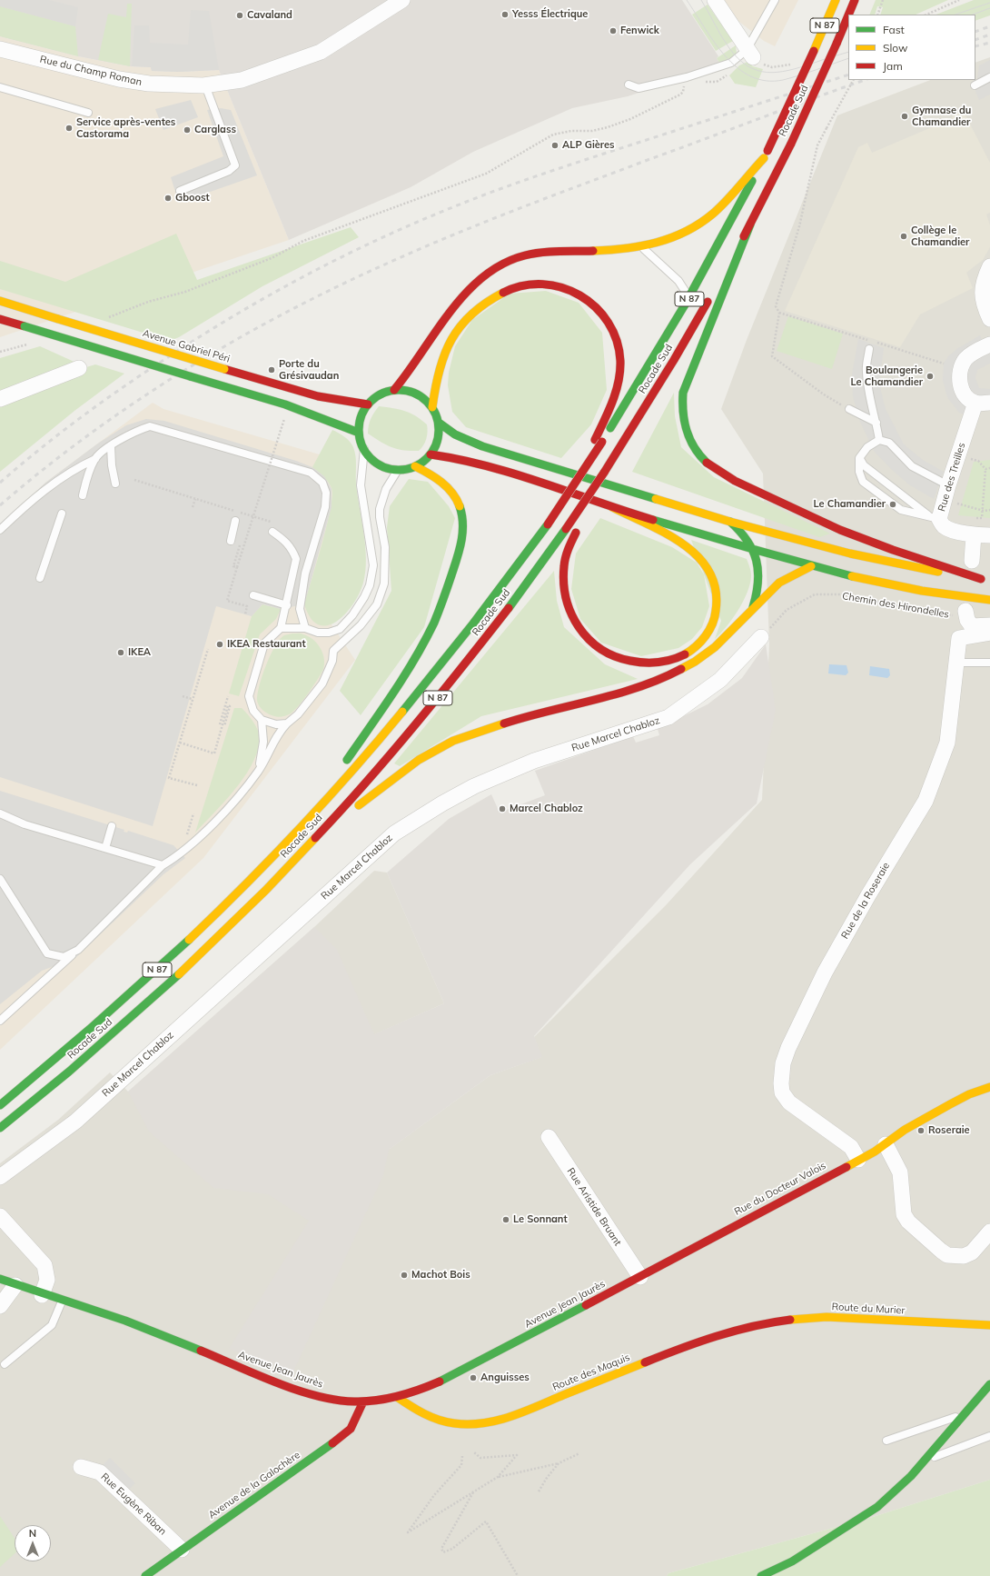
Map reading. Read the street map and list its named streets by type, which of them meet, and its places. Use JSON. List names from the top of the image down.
{
  "streets": {
    "main road": [
      "N 87",
      "Rocade Sud",
      "Avenue Gabriel Péri",
      "Rue du Docteur Valois",
      "Avenue Jean Jaurès",
      "Route du Murier",
      "Route des Maquis",
      "Avenue de la Galochère"
    ],
    "street": [
      "Rue du Champ Roman",
      "Rue des Treilles",
      "Rue Marcel Chabloz",
      "Rue de la Roseraie",
      "Rue Aristide Bruant",
      "Rue Eugène Riban"
    ],
    "path": ["Chemin des Hirondelles"]
  },
  "crossings": [
    ["Chemin des Hirondelles", "Rue Marcel Chabloz"],
    ["Rue de la Roseraie", "Rue du Docteur Valois"],
    ["Rue du Docteur Valois", "Avenue Jean Jaurès"],
    ["Rue Aristide Bruant", "Avenue Jean Jaurès"],
    ["Avenue Jean Jaurès", "Route des Maquis"],
    ["Avenue Jean Jaurès", "Avenue de la Galochère"],
    ["Route du Murier", "Route des Maquis"],
    ["Avenue de la Galochère", "Rue Eugène Riban"]
  ],
  "places": [
    "Yesss Électrique",
    "Cavaland",
    "Fenwick",
    "Gymnase du Chamandier",
    "Service après-ventes Castorama",
    "Carglass",
    "ALP Gières",
    "Gboost",
    "Collège le Chamandier",
    "Porte du Grésivaudan",
    "Boulangerie Le Chamandier",
    "Le Chamandier",
    "IKEA Restaurant",
    "IKEA",
    "Marcel Chabloz",
    "Roseraie",
    "Le Sonnant",
    "Machot Bois",
    "Anguisses"
  ],
  "legend": ["Fast", "Slow", "Jam"],
  "north": "top"
}
